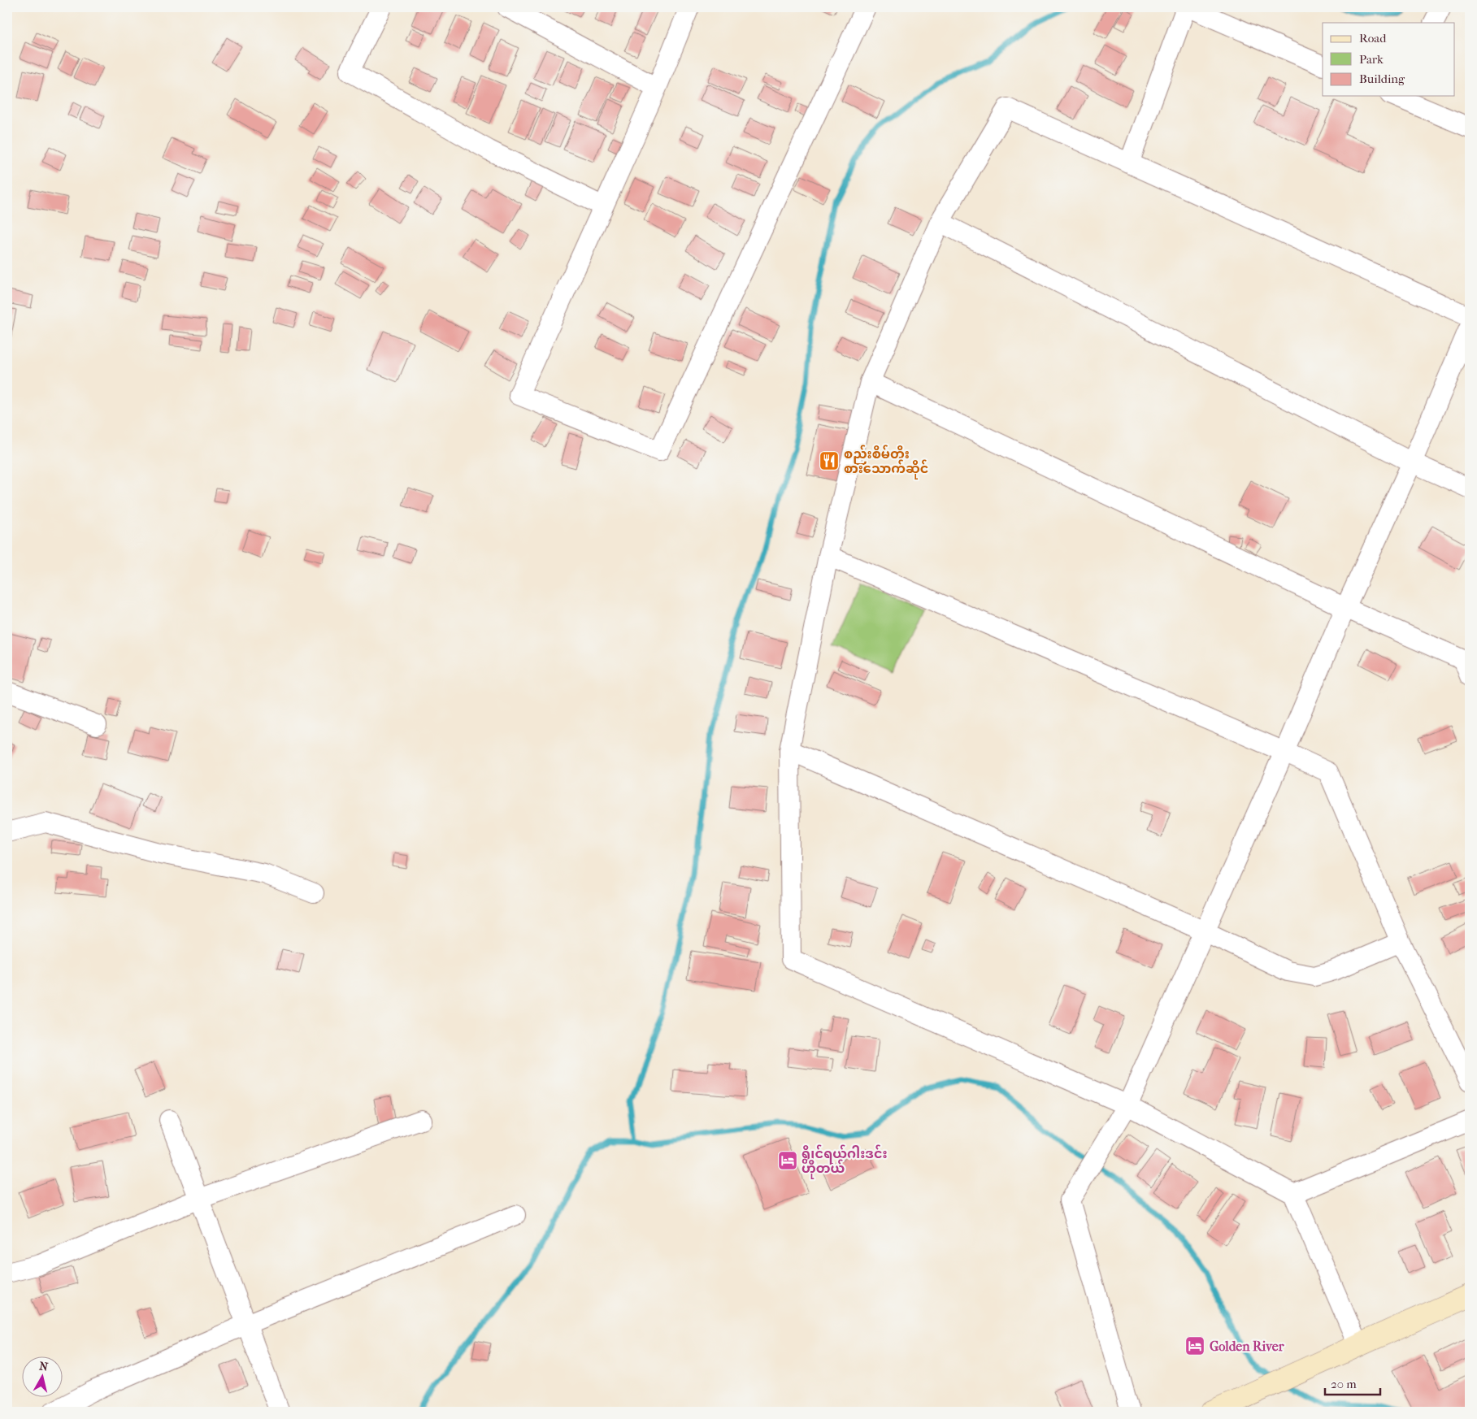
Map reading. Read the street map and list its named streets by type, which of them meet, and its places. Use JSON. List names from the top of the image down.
{
  "places": {
    "restaurant": ["စည်းစိမ်တိုး စားသောက်ဆိုင်"],
    "hotel": ["ရွိုင်ရယ်ဂါးဒင်း ဟိုတယ်", "Golden River"]
  },
  "legend": ["Road", "Park", "Building"],
  "scale_bar": "20 m",
  "north": "top"
}
